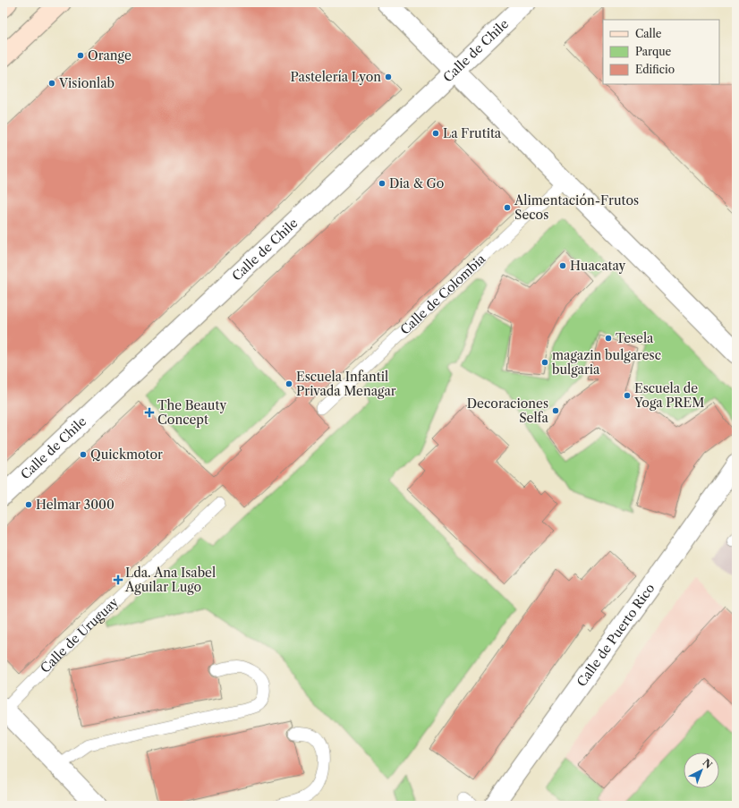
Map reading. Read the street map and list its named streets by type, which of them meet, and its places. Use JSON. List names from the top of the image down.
{
  "streets": {
    "street": ["Calle de Chile", "Calle de Uruguay", "Calle de Puerto Rico"],
    "lane": ["Calle de Colombia"]
  },
  "places": {
    "other": [
      "Orange",
      "Pastelería Lyon",
      "Visionlab",
      "La Frutita",
      "Dia & Go",
      "Alimentación-Frutos Secos",
      "Huacatay",
      "Tesela",
      "magazin bulgaresc bulgaria",
      "Escuela Infantil Privada Menagar",
      "Escuela de Yoga PREM",
      "Decoraciones Selfa",
      "Quickmotor",
      "Helmar 3000"
    ],
    "health": ["The Beauty Concept", "Lda. Ana Isabel Aguilar Lugo"]
  },
  "legend": ["Calle", "Parque", "Edificio"],
  "north": "top right"
}
